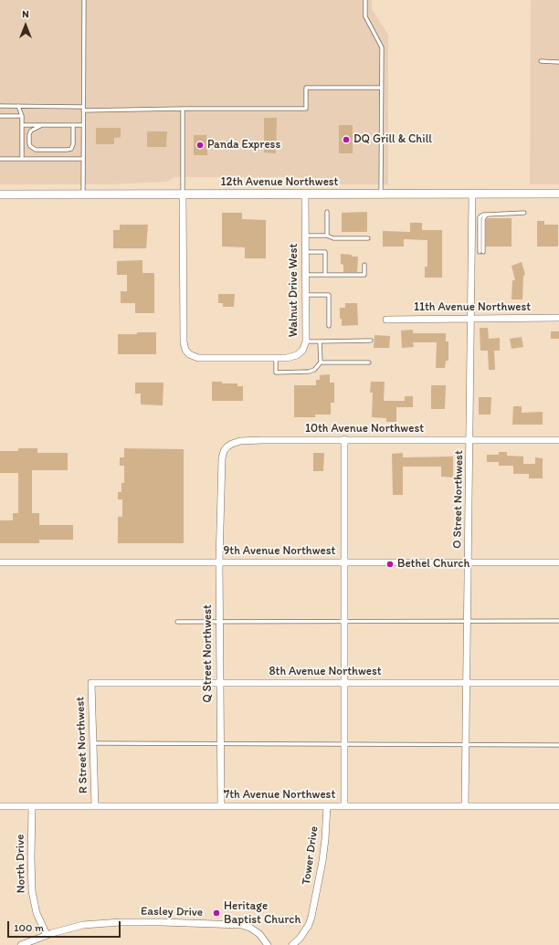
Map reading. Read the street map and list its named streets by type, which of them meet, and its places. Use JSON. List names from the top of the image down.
{
  "streets": {
    "main road": ["12th Avenue Northwest"],
    "street": [
      "Walnut Drive West",
      "11th Avenue Northwest",
      "10th Avenue Northwest",
      "O Street Northwest",
      "9th Avenue Northwest",
      "Q Street Northwest",
      "8th Avenue Northwest",
      "R Street Northwest",
      "7th Avenue Northwest",
      "Tower Drive",
      "North Drive",
      "Easley Drive"
    ]
  },
  "crossings": [
    ["12th Avenue Northwest", "Walnut Drive West"],
    ["12th Avenue Northwest", "O Street Northwest"],
    ["11th Avenue Northwest", "O Street Northwest"],
    ["10th Avenue Northwest", "O Street Northwest"],
    ["10th Avenue Northwest", "Q Street Northwest"],
    ["O Street Northwest", "9th Avenue Northwest"],
    ["O Street Northwest", "8th Avenue Northwest"],
    ["O Street Northwest", "7th Avenue Northwest"],
    ["9th Avenue Northwest", "Q Street Northwest"],
    ["Q Street Northwest", "8th Avenue Northwest"],
    ["Q Street Northwest", "7th Avenue Northwest"],
    ["8th Avenue Northwest", "R Street Northwest"],
    ["R Street Northwest", "7th Avenue Northwest"],
    ["7th Avenue Northwest", "Tower Drive"],
    ["7th Avenue Northwest", "North Drive"],
    ["North Drive", "Easley Drive"]
  ],
  "places": [
    "DQ Grill & Chill",
    "Panda Express",
    "Bethel Church",
    "Heritage Baptist Church"
  ],
  "scale_bar": "100 m",
  "north": "top"
}
